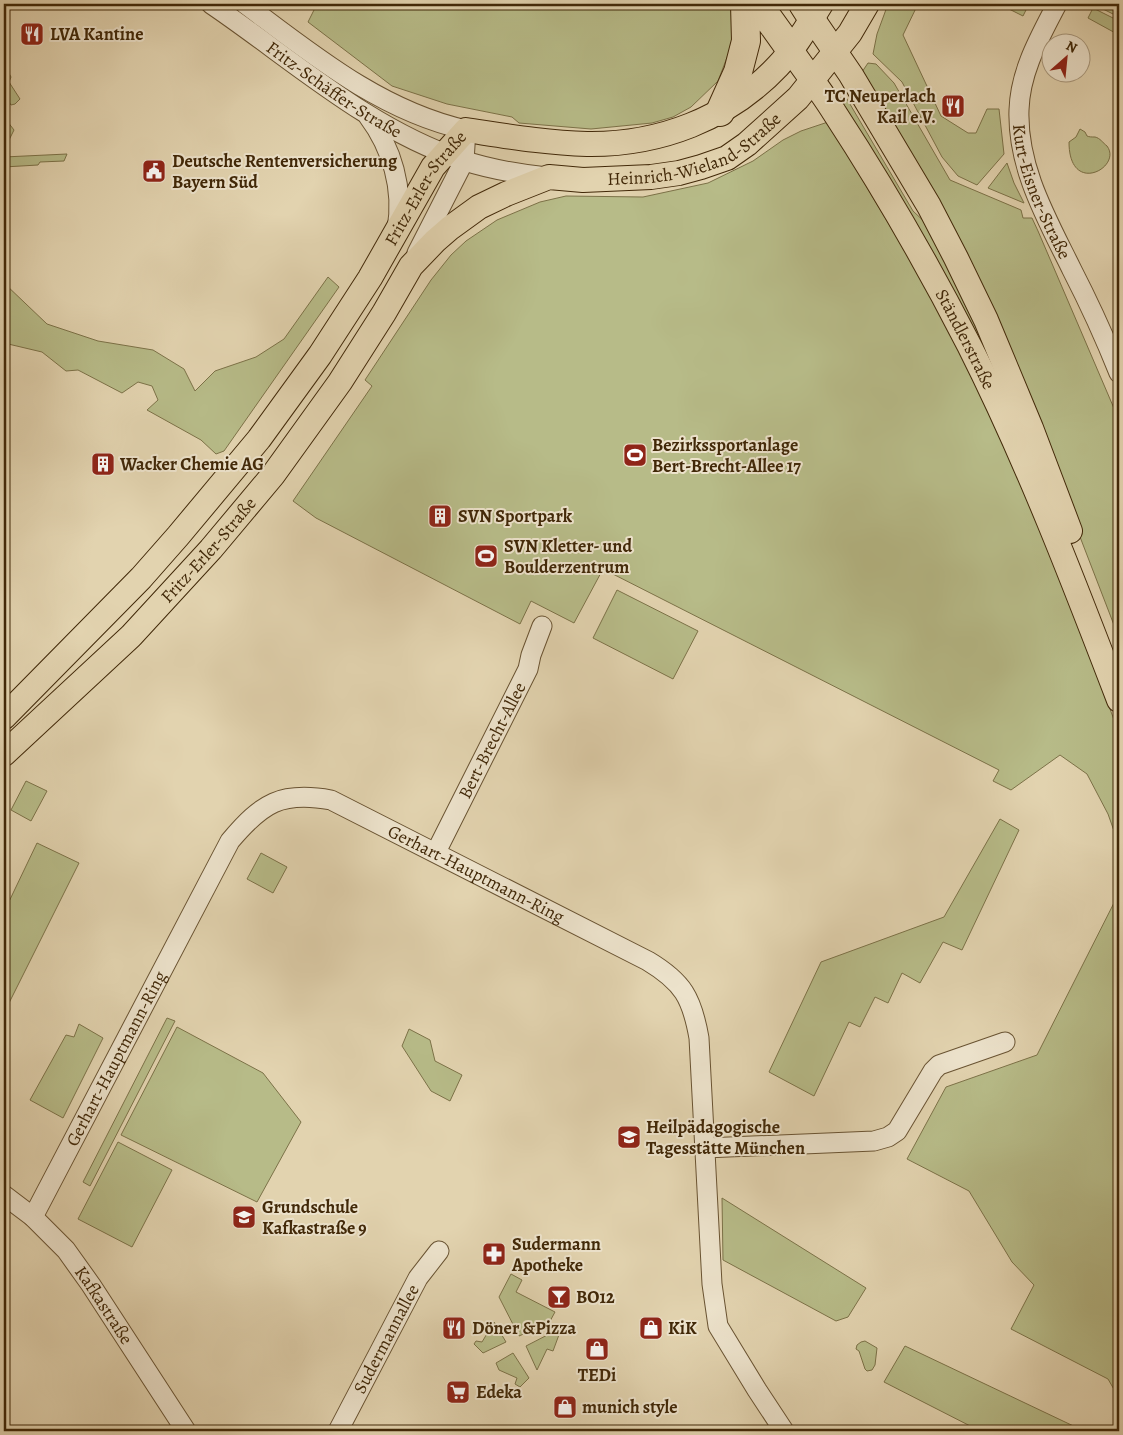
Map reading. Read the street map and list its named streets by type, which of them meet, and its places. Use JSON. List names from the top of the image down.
{
  "streets": {
    "highway": ["Ständlerstraße"],
    "main road": ["Heinrich-Wieland-Straße", "Fritz-Erler-Straße"],
    "street": [
      "Fritz-Schäffer-Straße",
      "Kurt-Eisner-Straße",
      "Bert-Brecht-Allee",
      "Gerhart-Hauptmann-Ring",
      "Kafkastraße",
      "Sudermannallee"
    ]
  },
  "crossings": [
    ["Fritz-Schäffer-Straße", "Heinrich-Wieland-Straße"],
    ["Fritz-Schäffer-Straße", "Fritz-Erler-Straße"],
    ["Heinrich-Wieland-Straße", "Fritz-Erler-Straße"],
    ["Heinrich-Wieland-Straße", "Ständlerstraße"],
    ["Bert-Brecht-Allee", "Gerhart-Hauptmann-Ring"],
    ["Gerhart-Hauptmann-Ring", "Kafkastraße"]
  ],
  "places": {
    "restaurant": ["LVA Kantine", "TC Neuperlach Kail e.V.", "Döner &Pizza"],
    "public building": ["Deutsche Rentenversicherung Bayern Süd"],
    "sports": ["Bezirkssportanlage Bert-Brecht-Allee 17", "SVN Kletter- und Boulderzentrum"],
    "building": ["Wacker Chemie AG", "SVN Sportpark"],
    "school or university": ["Heilpädagogische Tagesstätte München", "Grundschule Kafkastraße 9"],
    "pharmacy": ["Sudermann Apotheke"],
    "bar": ["BO12"],
    "shop": ["KiK", "TEDi", "munich style"],
    "supermarket": ["Edeka"]
  },
  "north": "top right"
}
